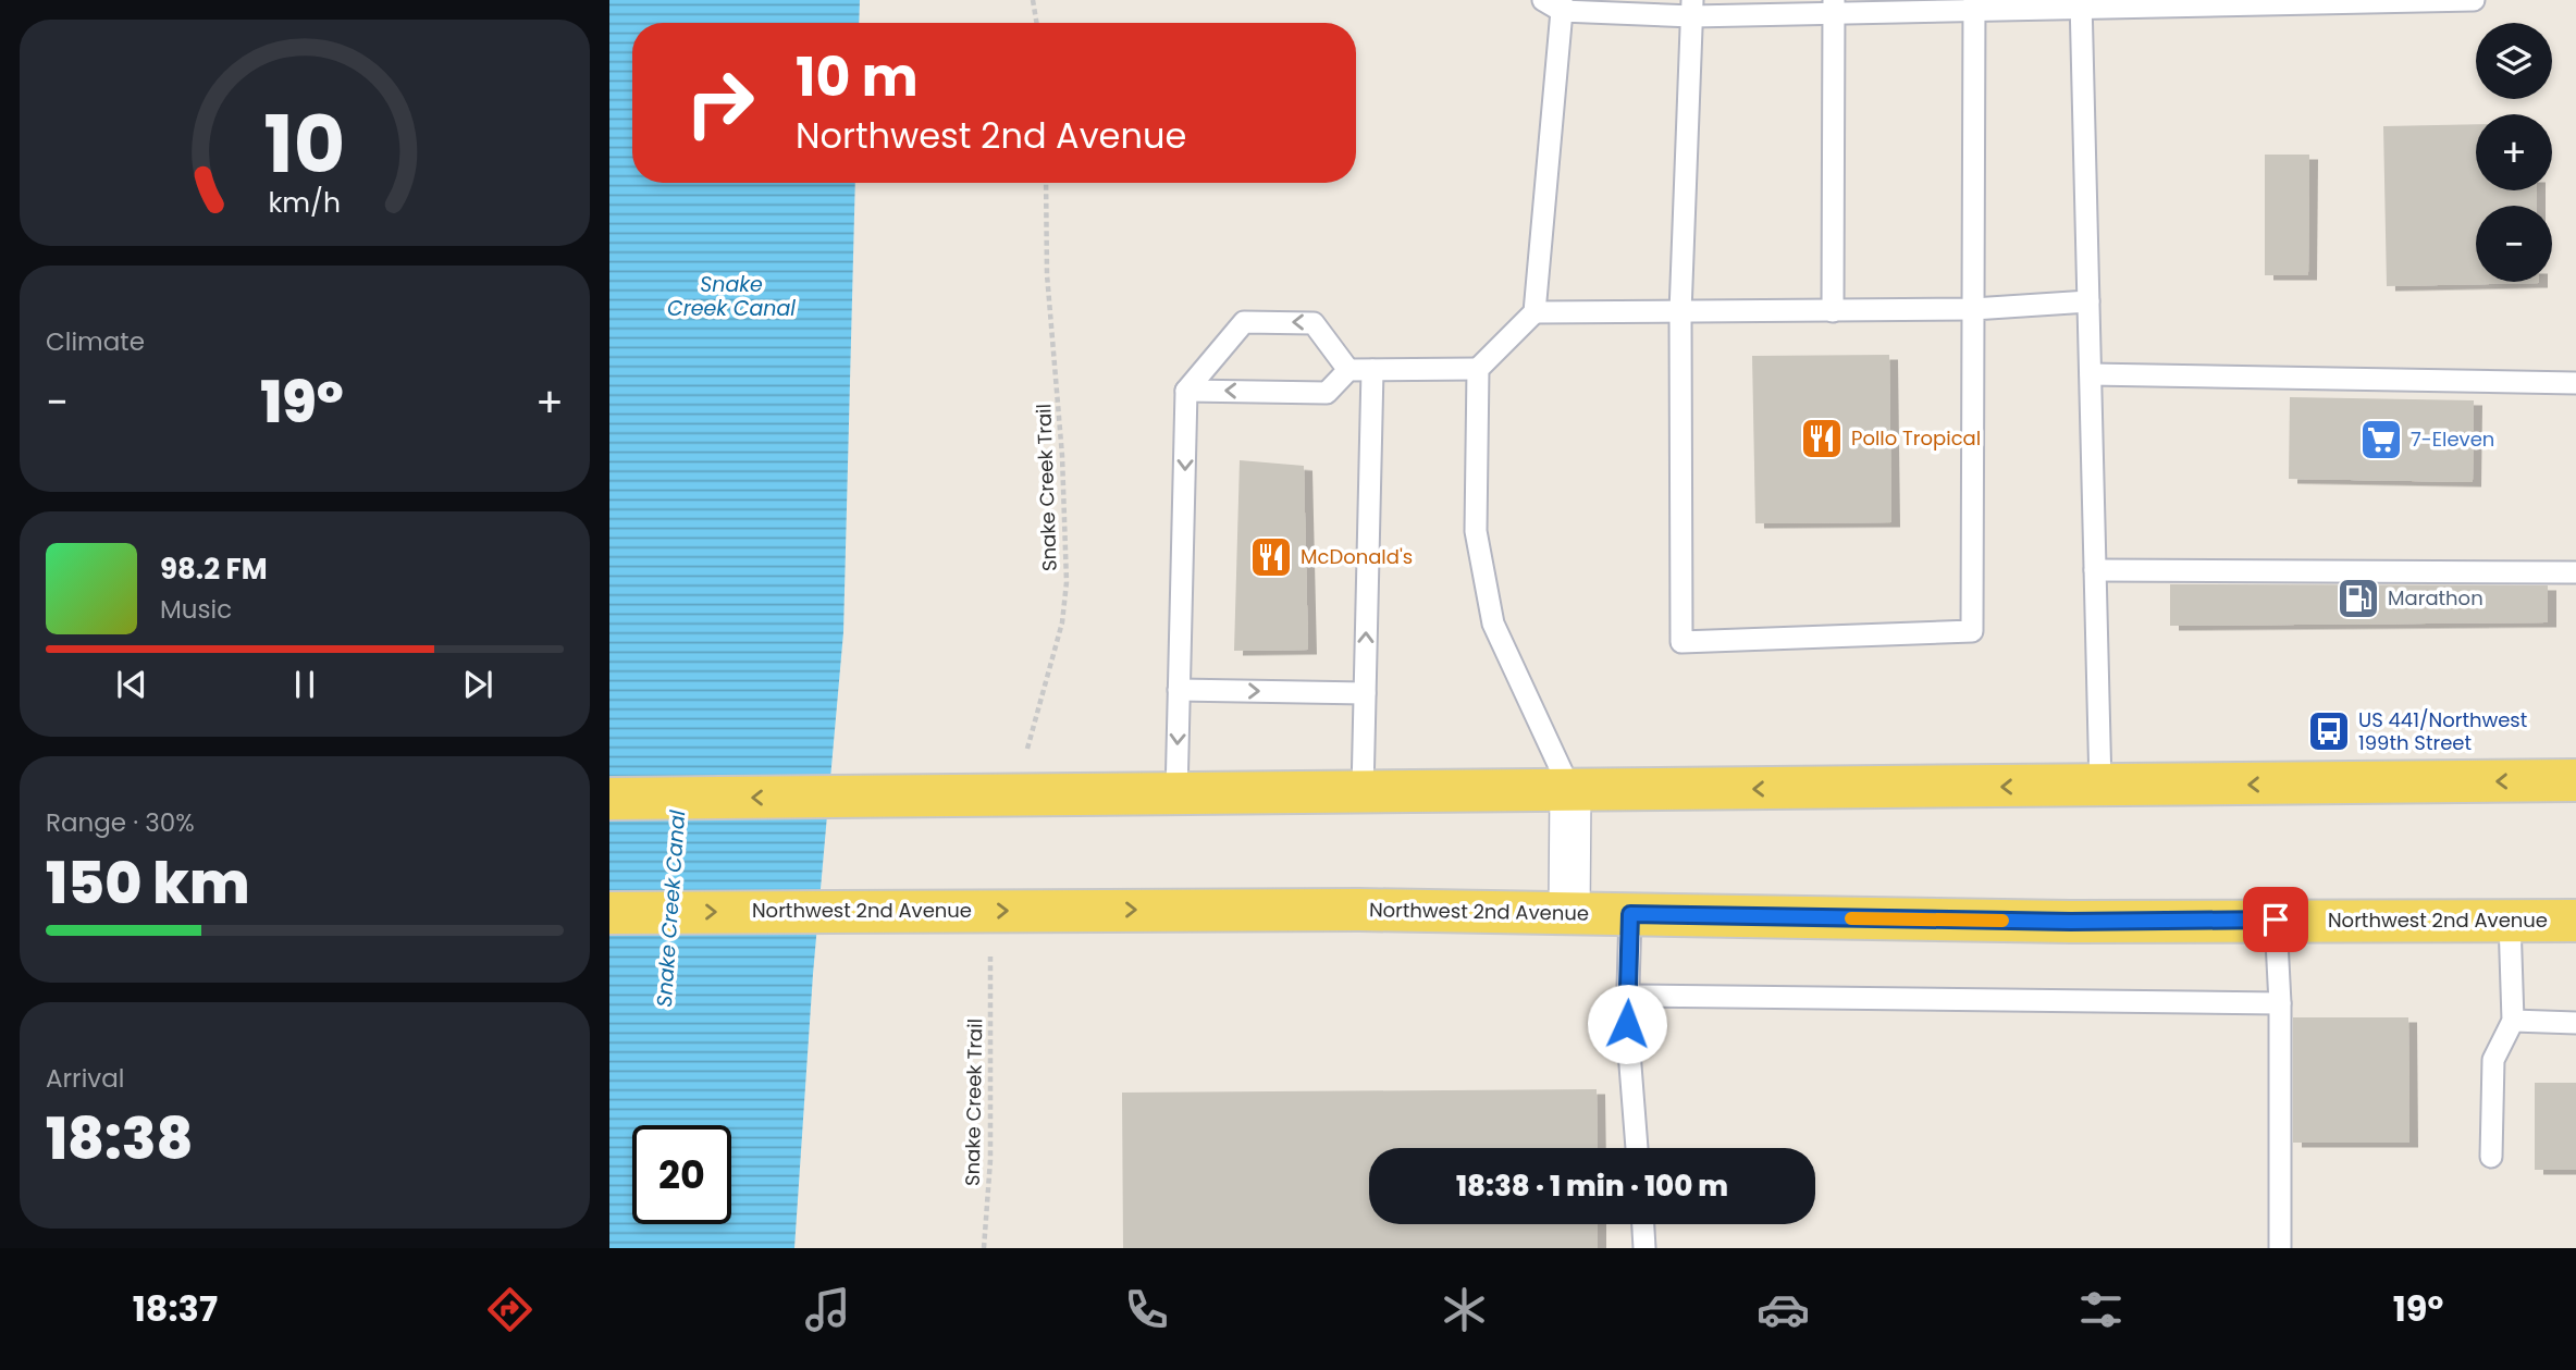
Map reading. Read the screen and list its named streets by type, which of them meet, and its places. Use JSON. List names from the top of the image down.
{
  "streets": {
    "main road": ["Northwest 2nd Avenue"],
    "path": ["Snake Creek Trail"]
  },
  "crossings": [
    ["Snake Creek Trail", "Northwest 2nd Avenue"]
  ],
  "water": ["Snake Creek Canal"],
  "places": {
    "restaurant": ["Pollo Tropical", "McDonald's"],
    "supermarket": ["7-Eleven"],
    "fuel station": ["Marathon"],
    "bus stop": ["US 441/Northwest 199th Street"]
  },
  "page": {
    "map_buttons": ["+", "−"],
    "turn": ["10 m", "Northwest 2nd Avenue"],
    "tile": [
      "Climate",
      ["Range · 30%", "150 km"],
      ["Arrival", "18:38"]
    ],
    "heat": ["−", "19°", "+"],
    "song": ["98.2 FM", "Music"],
    "limit": "20",
    "trip": "18:38 · 1 min · 100 m",
    "tabs": ["18:37", "19°"],
    "gauge": ["10", "km/h"]
  }
}
